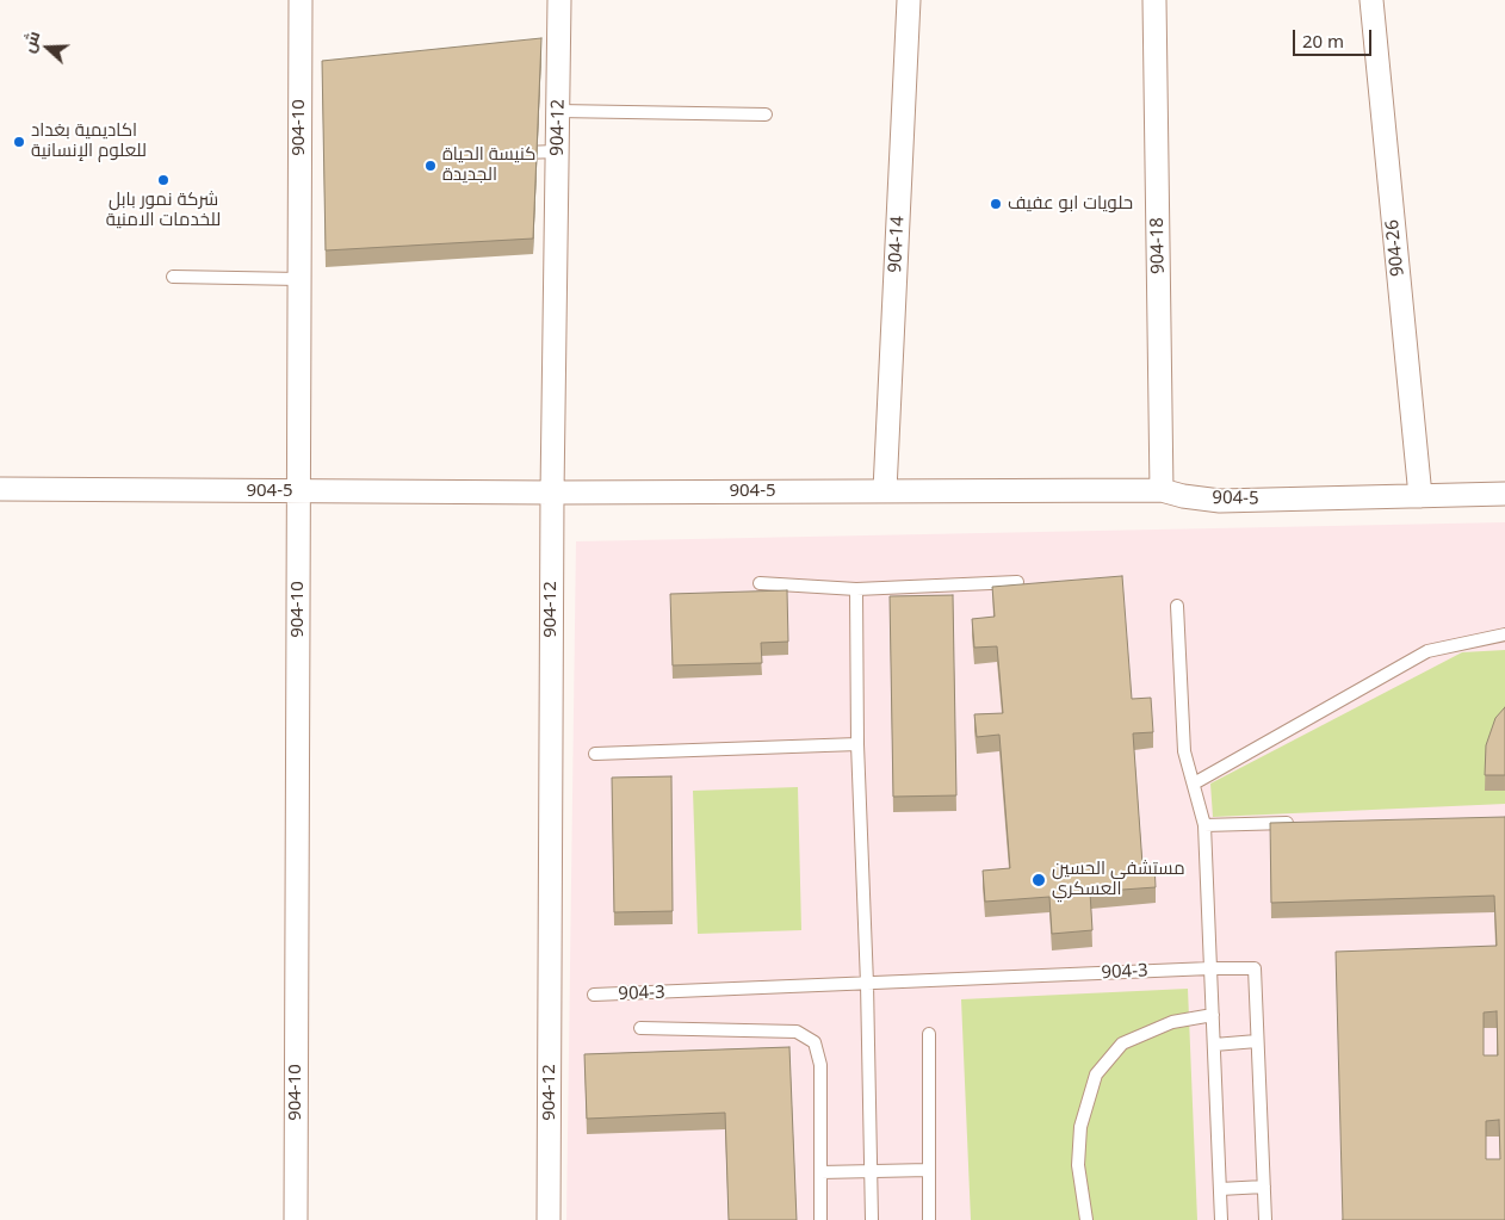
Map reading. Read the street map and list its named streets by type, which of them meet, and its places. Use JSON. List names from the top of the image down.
{
  "streets": {
    "street": [
      "904-10",
      "904-12",
      "904-14",
      "904-18",
      "904-26",
      "904-5"
    ],
    "lane": ["904-3"]
  },
  "crossings": [
    ["904-10", "904-5"],
    ["904-12", "904-5"],
    ["904-14", "904-5"],
    ["904-18", "904-5"],
    ["904-26", "904-5"]
  ],
  "places": [
    "اكاديمية بغداد للعلوم الإنسانية",
    "كنيسة الحياة الجديدة",
    "شركة نمور بابل للخدمات الامنية",
    "حلويات ابو عفيف",
    "مستشفى الحسين العسكري"
  ],
  "scale_bar": "20 m",
  "north": "left"
}
